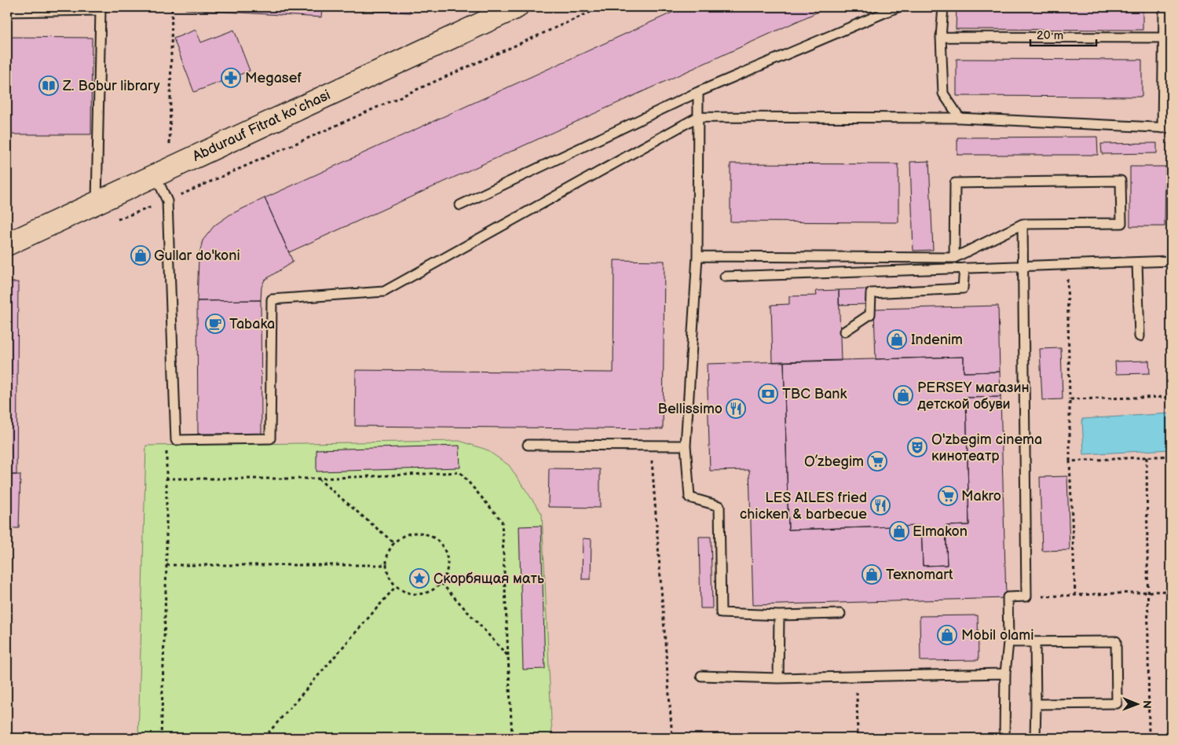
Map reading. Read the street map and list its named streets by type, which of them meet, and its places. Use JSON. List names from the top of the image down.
{
  "streets": {
    "main road": ["Abdurauf Fitrat koʻchasi"]
  },
  "places": {
    "pharmacy": ["Megasef"],
    "library": ["Z. Bobur library"],
    "shop": [
      "Gullar do'koni",
      "Indenim",
      "PERSEY магазин детской обуви",
      "Elmakon",
      "Texnomart",
      "Mobil olami"
    ],
    "cafe": ["Tabaka"],
    "bank": ["TBC Bank"],
    "restaurant": ["Bellissimo", "LES AILES fried chicken & barbecue"],
    "theatre": ["O'zbegim cinema кинотеатр"],
    "supermarket": ["O’zbegim", "Makro"],
    "place": ["Скорбящая мать"]
  },
  "scale_bar": "20 m",
  "north": "right"
}
